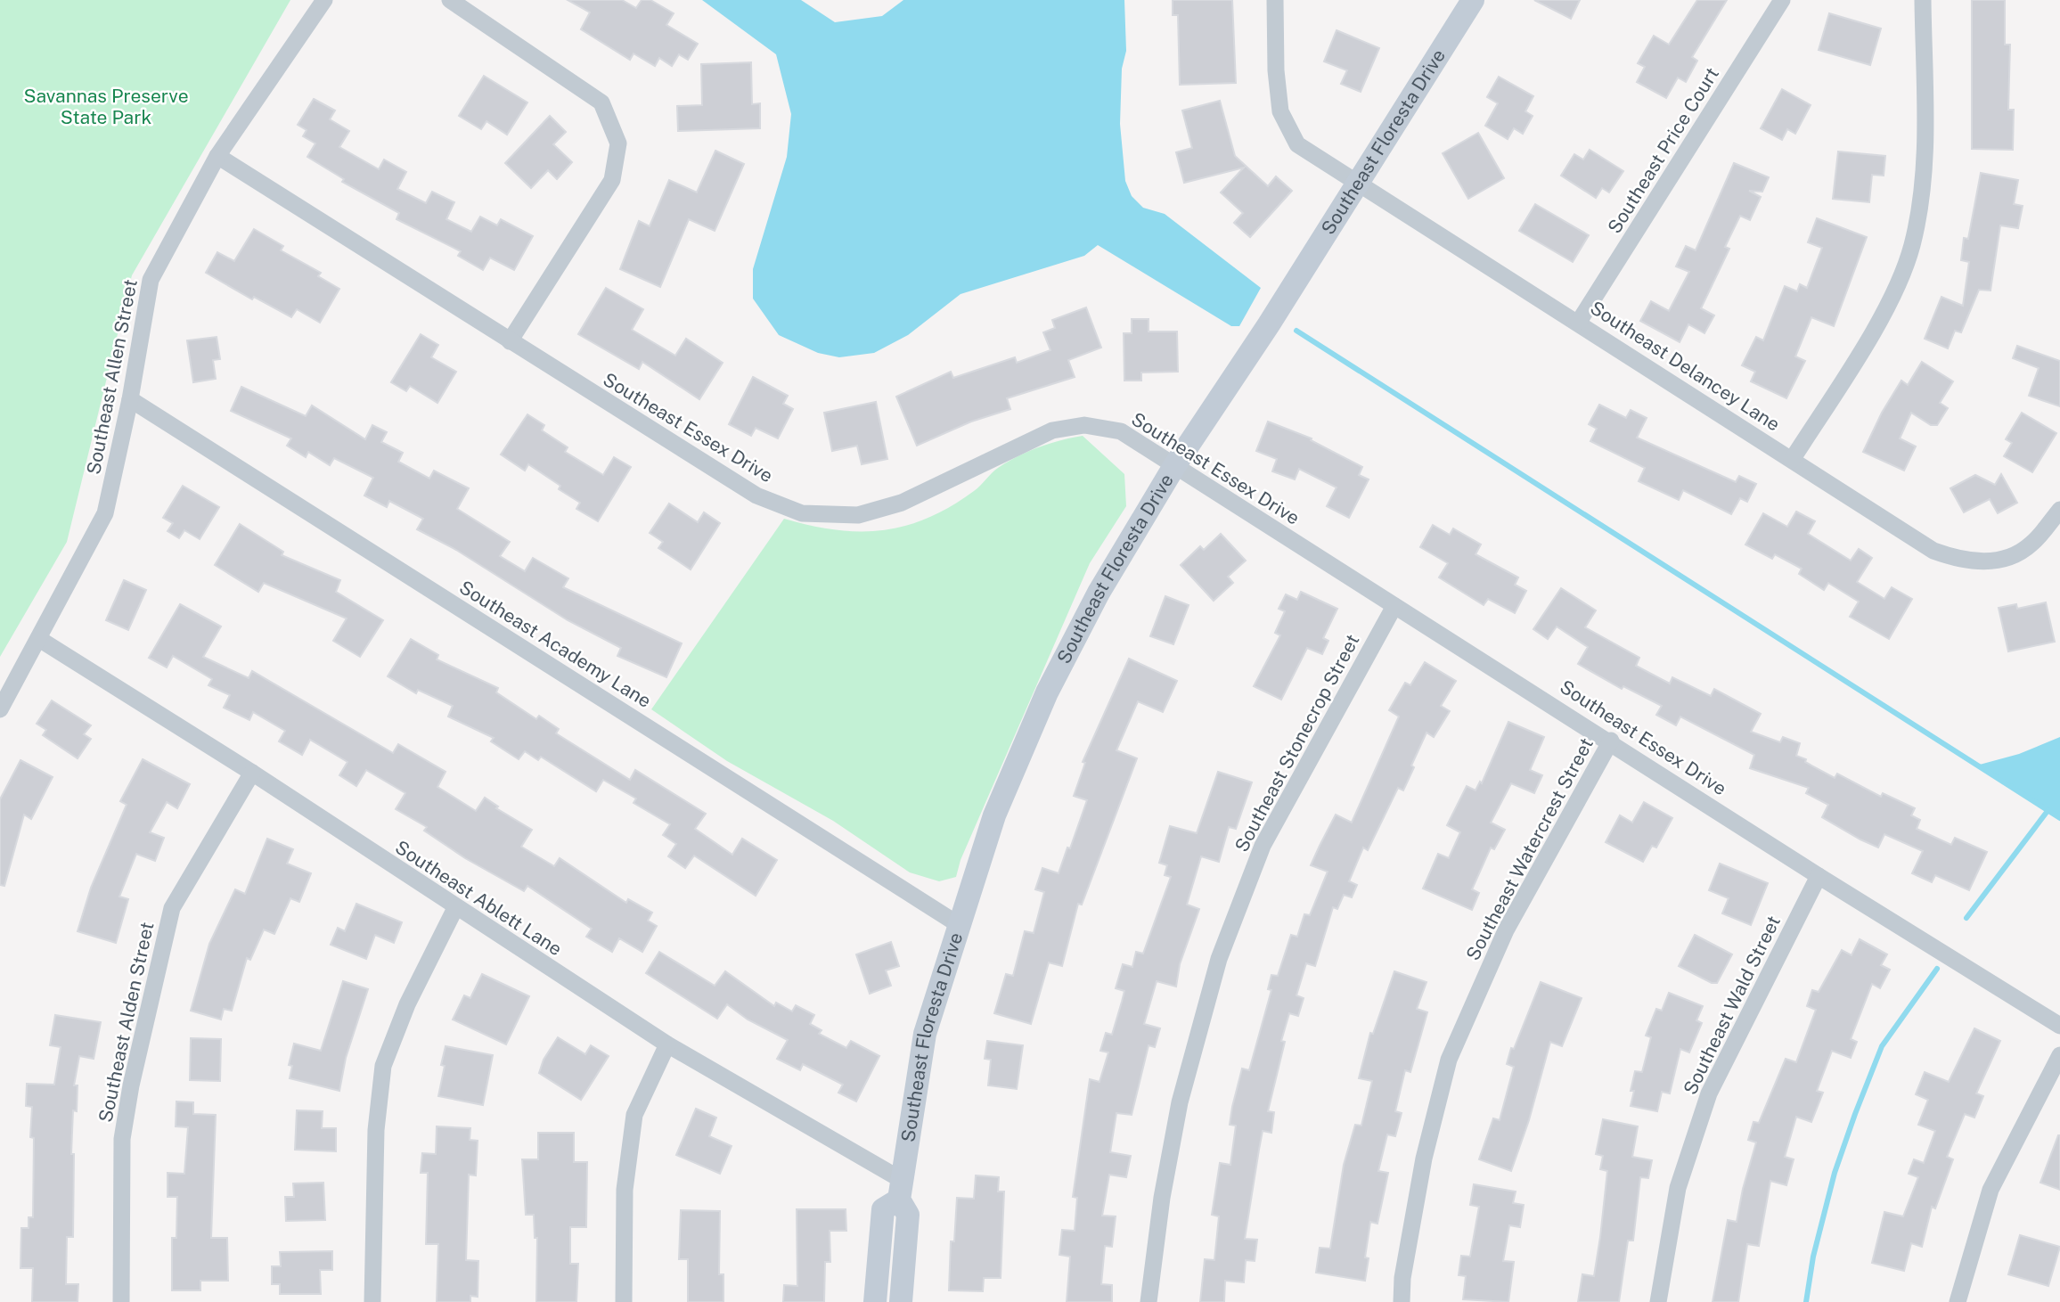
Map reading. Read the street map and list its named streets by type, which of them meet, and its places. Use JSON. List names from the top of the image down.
{
  "streets": {
    "street": [
      "Southeast Floresta Drive",
      "Southeast Price Court",
      "Southeast Delancey Lane",
      "Southeast Allen Street",
      "Southeast Essex Drive",
      "Southeast Academy Lane",
      "Southeast Stonecrop Street",
      "Southeast Watercrest Street",
      "Southeast Ablett Lane",
      "Southeast Wald Street",
      "Southeast Alden Street"
    ]
  },
  "crossings": [
    ["Southeast Floresta Drive", "Southeast Delancey Lane"],
    ["Southeast Floresta Drive", "Southeast Essex Drive"],
    ["Southeast Floresta Drive", "Southeast Academy Lane"],
    ["Southeast Floresta Drive", "Southeast Ablett Lane"],
    ["Southeast Price Court", "Southeast Delancey Lane"],
    ["Southeast Allen Street", "Southeast Essex Drive"],
    ["Southeast Allen Street", "Southeast Academy Lane"],
    ["Southeast Allen Street", "Southeast Ablett Lane"],
    ["Southeast Essex Drive", "Southeast Stonecrop Street"],
    ["Southeast Essex Drive", "Southeast Watercrest Street"],
    ["Southeast Essex Drive", "Southeast Wald Street"],
    ["Southeast Ablett Lane", "Southeast Alden Street"]
  ],
  "parks": ["Savannas Preserve State Park"]
}
